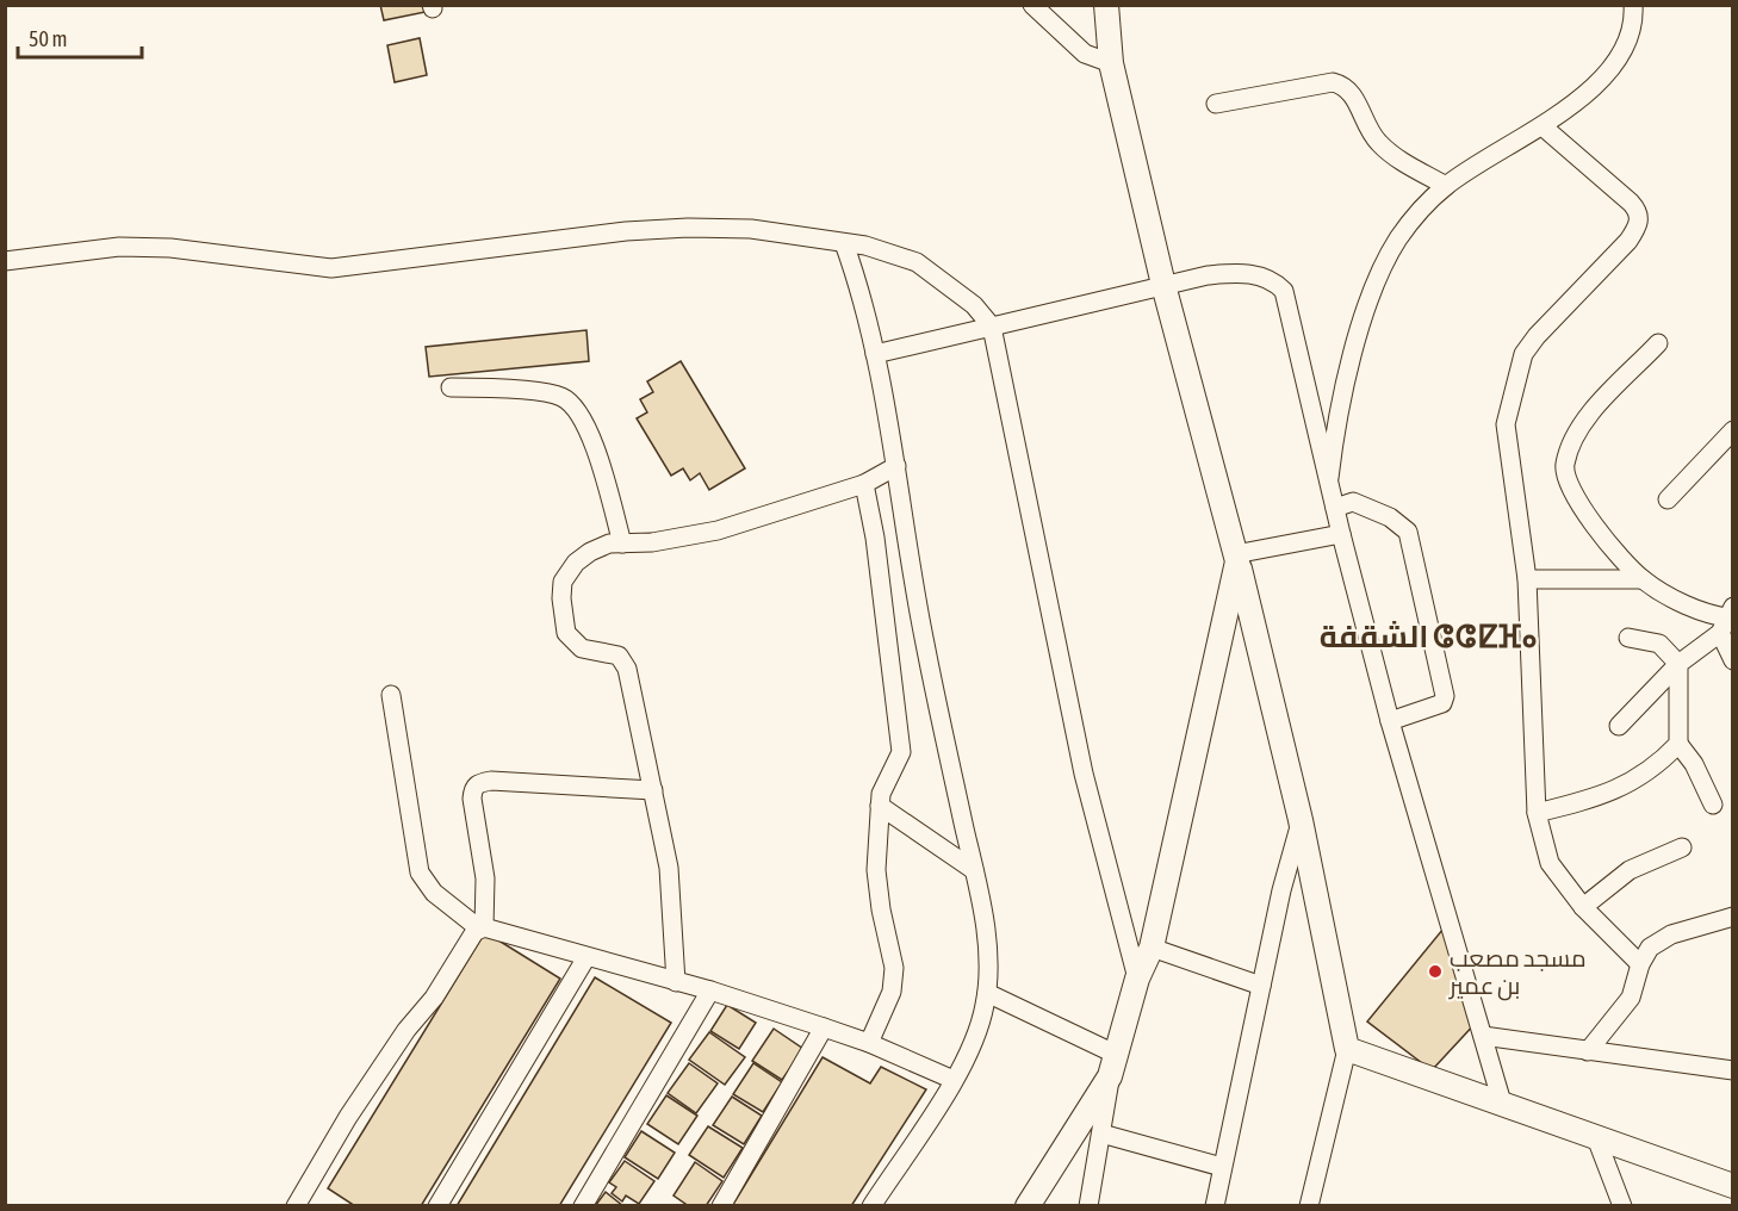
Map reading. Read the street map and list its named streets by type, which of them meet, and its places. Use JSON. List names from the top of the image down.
{
  "districts": ["الشقفة ⵛⵛⵇⴼⴰ"],
  "places": ["مسجد مصعب بن عمير"],
  "scale_bar": "50 m"
}
